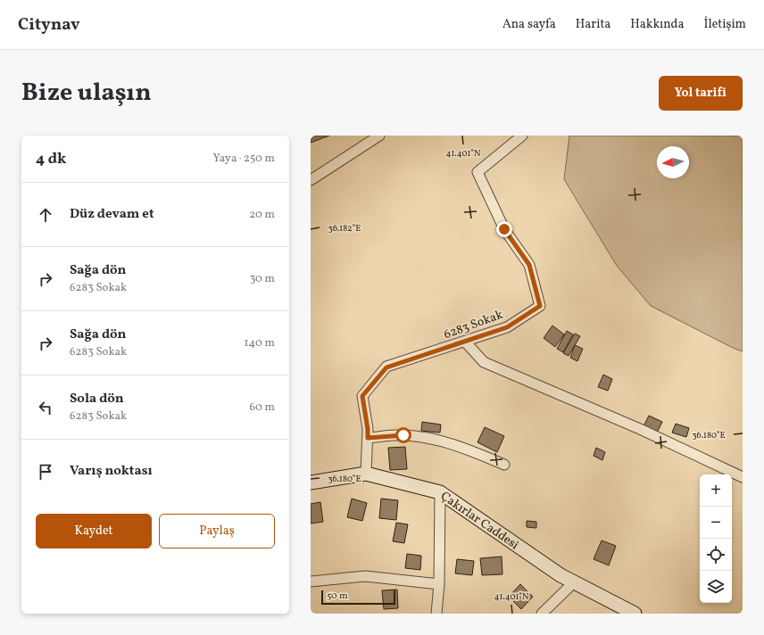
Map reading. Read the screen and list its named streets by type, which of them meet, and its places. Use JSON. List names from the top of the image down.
{
  "streets": {
    "street": ["6283 Sokak", "Çakırlar Caddesi"]
  },
  "crossings": [
    ["6283 Sokak", "Çakırlar Caddesi"]
  ],
  "scale_bar": "50 m",
  "north": "left",
  "page": {
    "header": "Citynav",
    "nav": [
      "Ana sayfa",
      "Harita",
      "Hakkında",
      "İletişim"
    ],
    "title": "Bize ulaşın",
    "buttons": [
      "Yol tarifi",
      ["Kaydet", "Paylaş"]
    ],
    "heading": ["4 dk", "Yaya · 250 m"],
    "list": [
      ["Düz devam et", "20 m"],
      ["Sağa dön", "6283 Sokak", "30 m"],
      ["Sağa dön", "6283 Sokak", "140 m"],
      ["Sola dön", "6283 Sokak", "60 m"],
      "Varış noktası"
    ],
    "map_buttons": ["+", "−"],
    "scale": "50 m"
  },
  "coordinates": ["41.401°N", "36.182°E", "36.180°E"]
}
